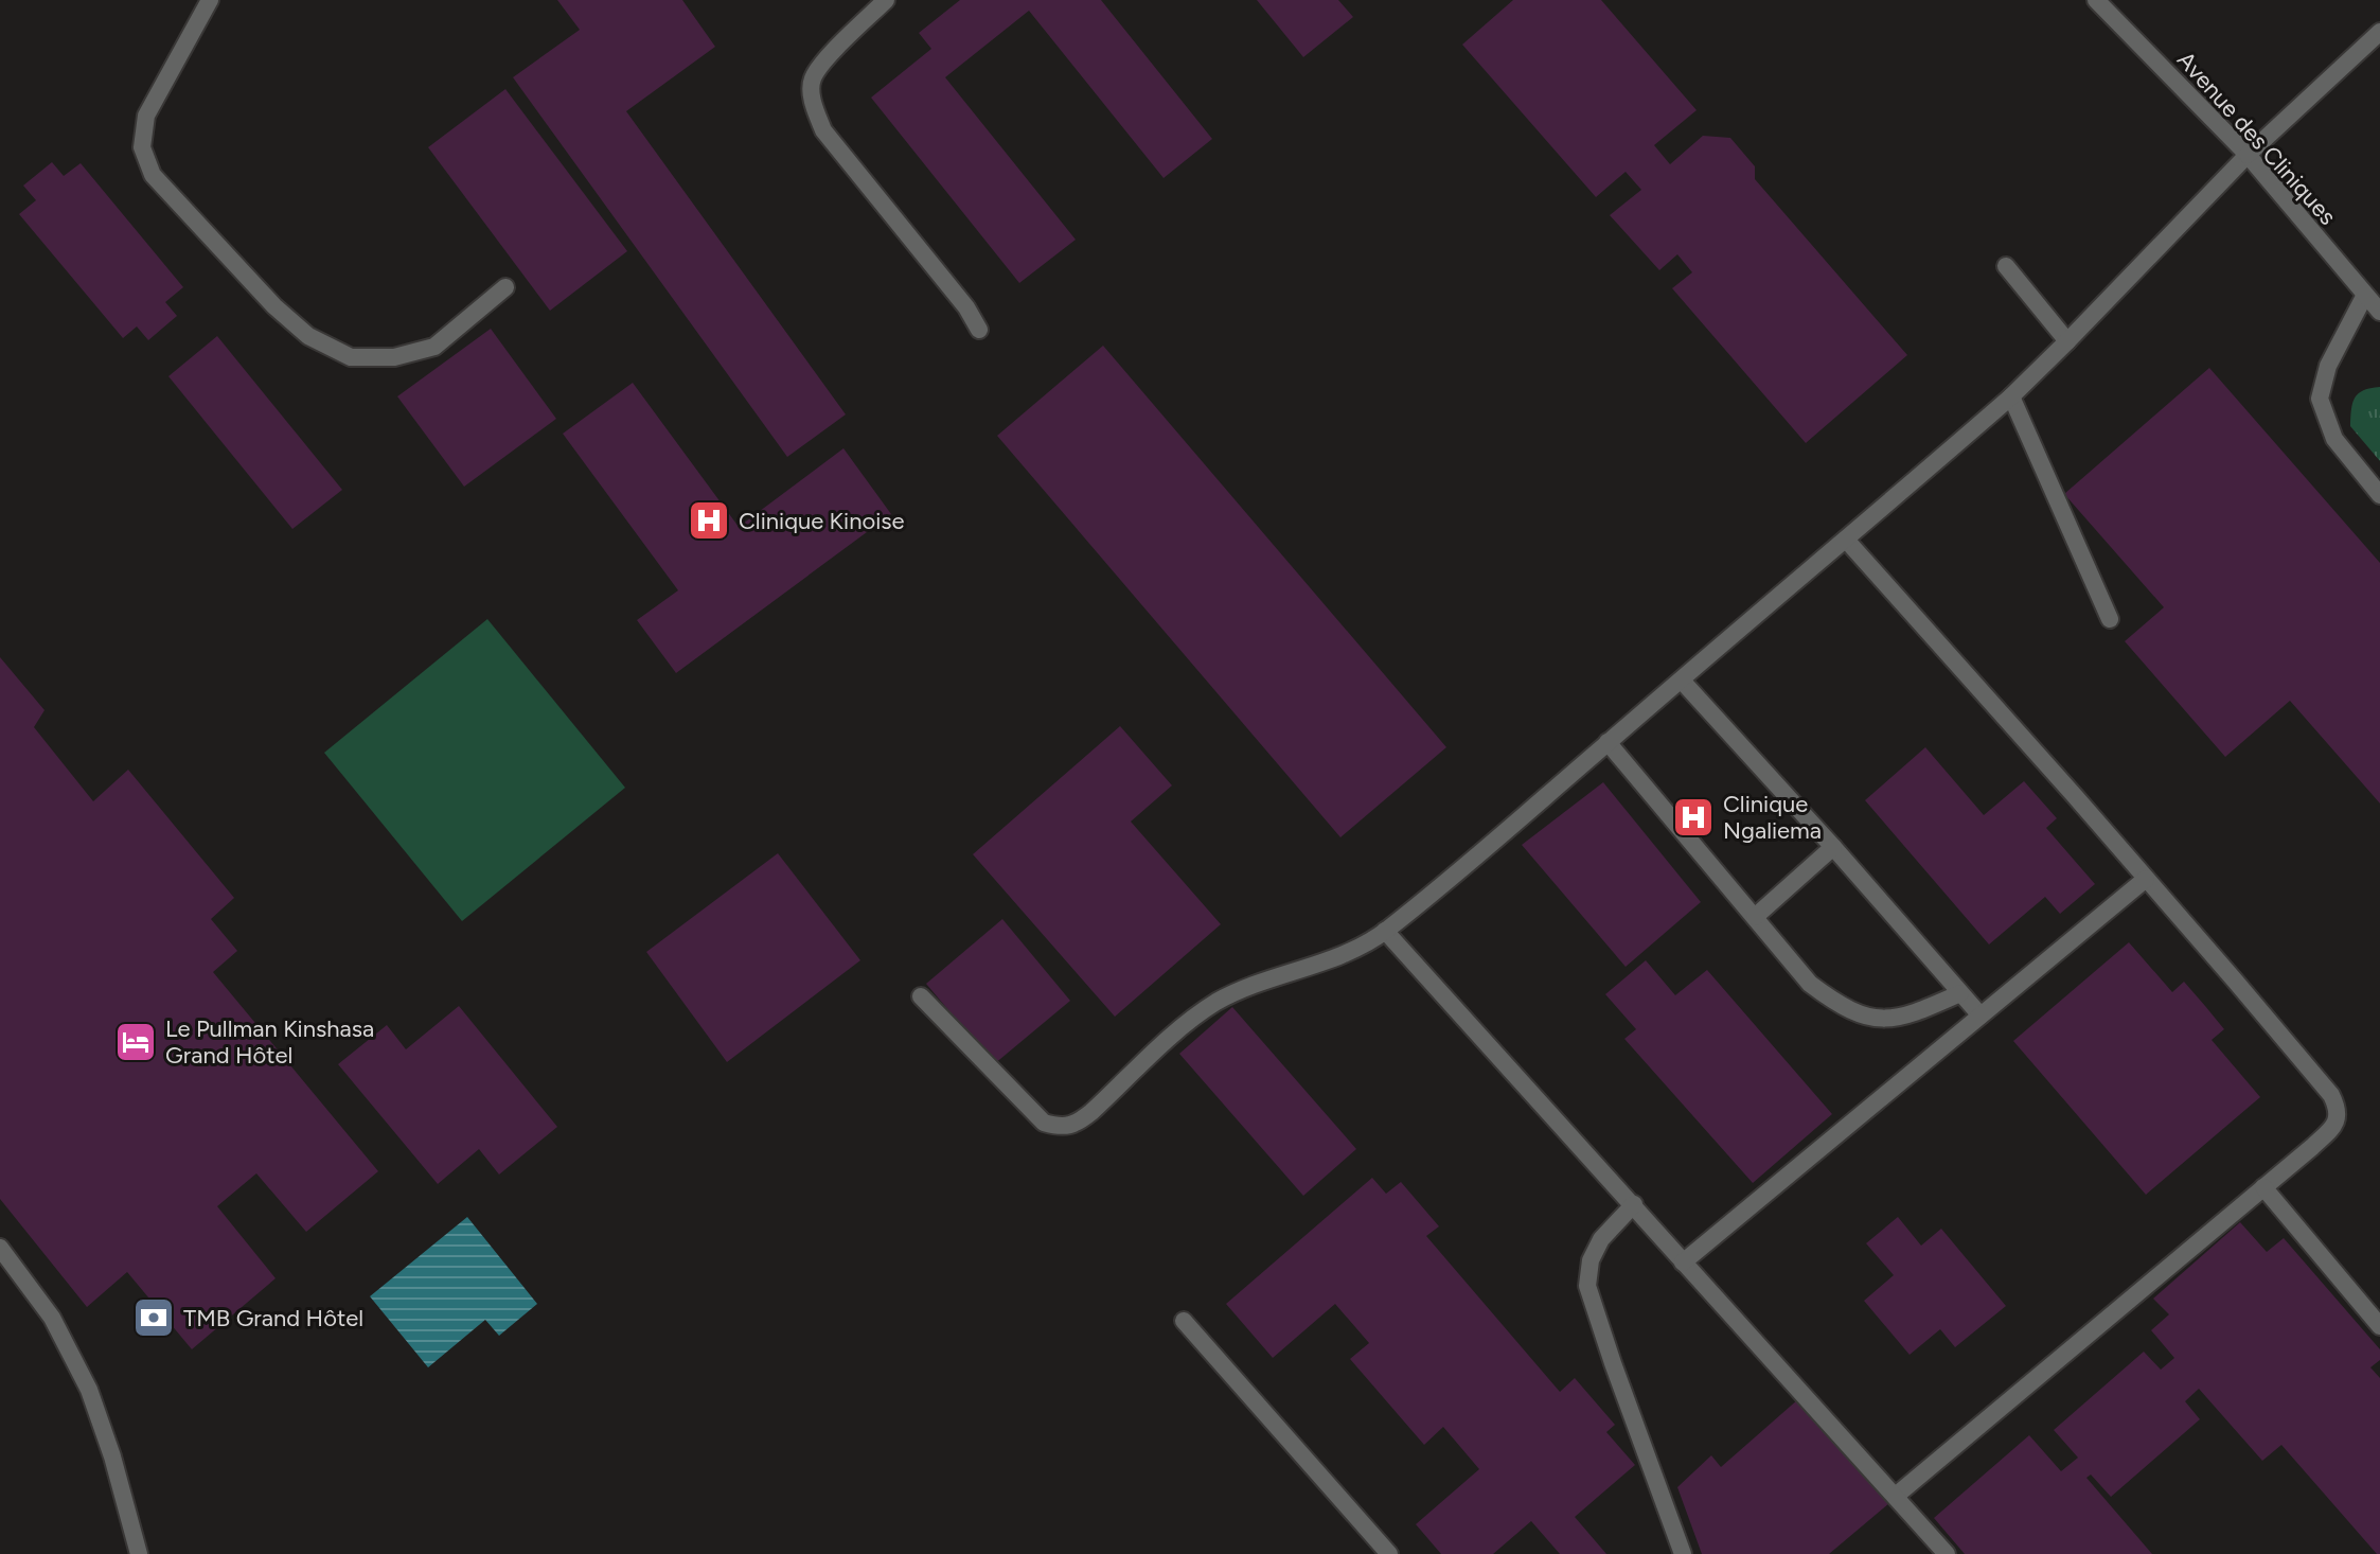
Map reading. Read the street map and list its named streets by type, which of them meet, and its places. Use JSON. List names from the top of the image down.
{
  "streets": {
    "street": ["Avenue des Cliniques"]
  },
  "places": {
    "hospital": ["Clinique Kinoise", "Clinique Ngaliema"],
    "hotel": ["Le Pullman Kinshasa Grand Hôtel"],
    "bank": ["TMB Grand Hôtel"]
  }
}
